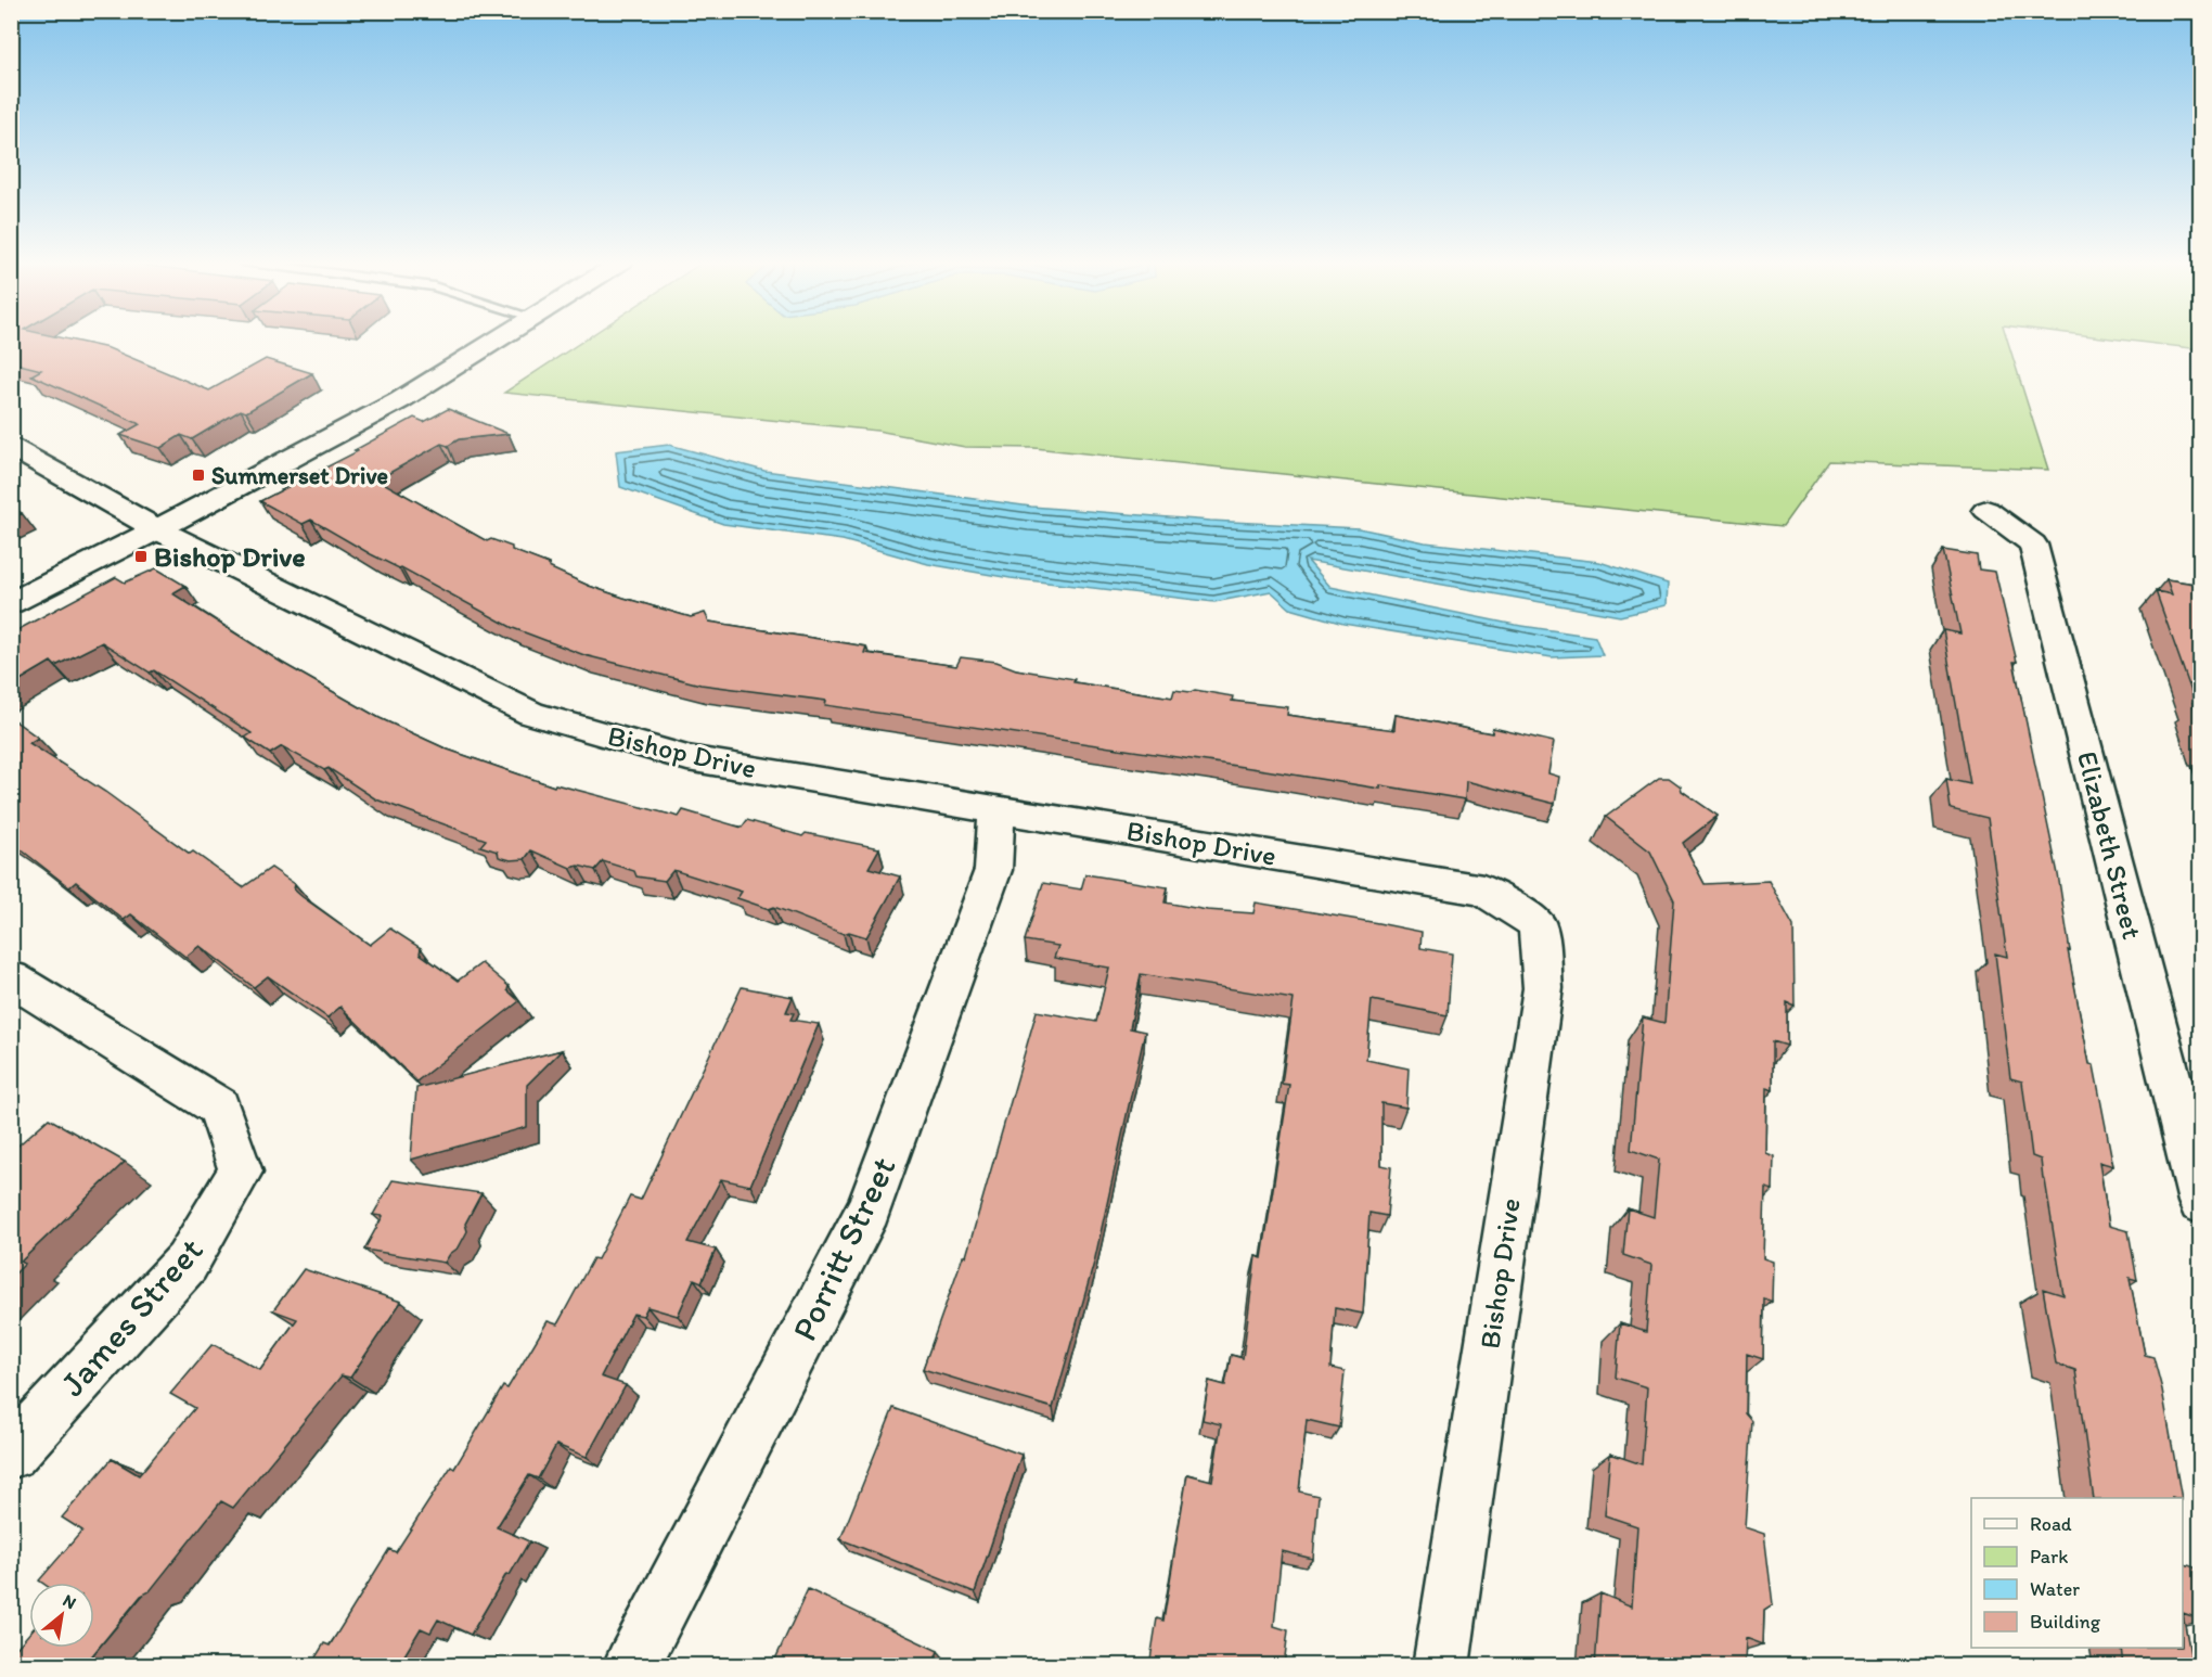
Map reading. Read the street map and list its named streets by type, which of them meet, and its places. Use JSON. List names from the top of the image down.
{
  "streets": {
    "street": [
      "Bishop Drive",
      "Elizabeth Street",
      "Porritt Street",
      "James Street"
    ]
  },
  "crossings": [
    ["Bishop Drive", "Porritt Street"]
  ],
  "places": {
    "transit": ["Summerset Drive", "Bishop Drive"]
  },
  "legend": [
    "Road",
    "Park",
    "Water",
    "Building"
  ],
  "north": "top right"
}
